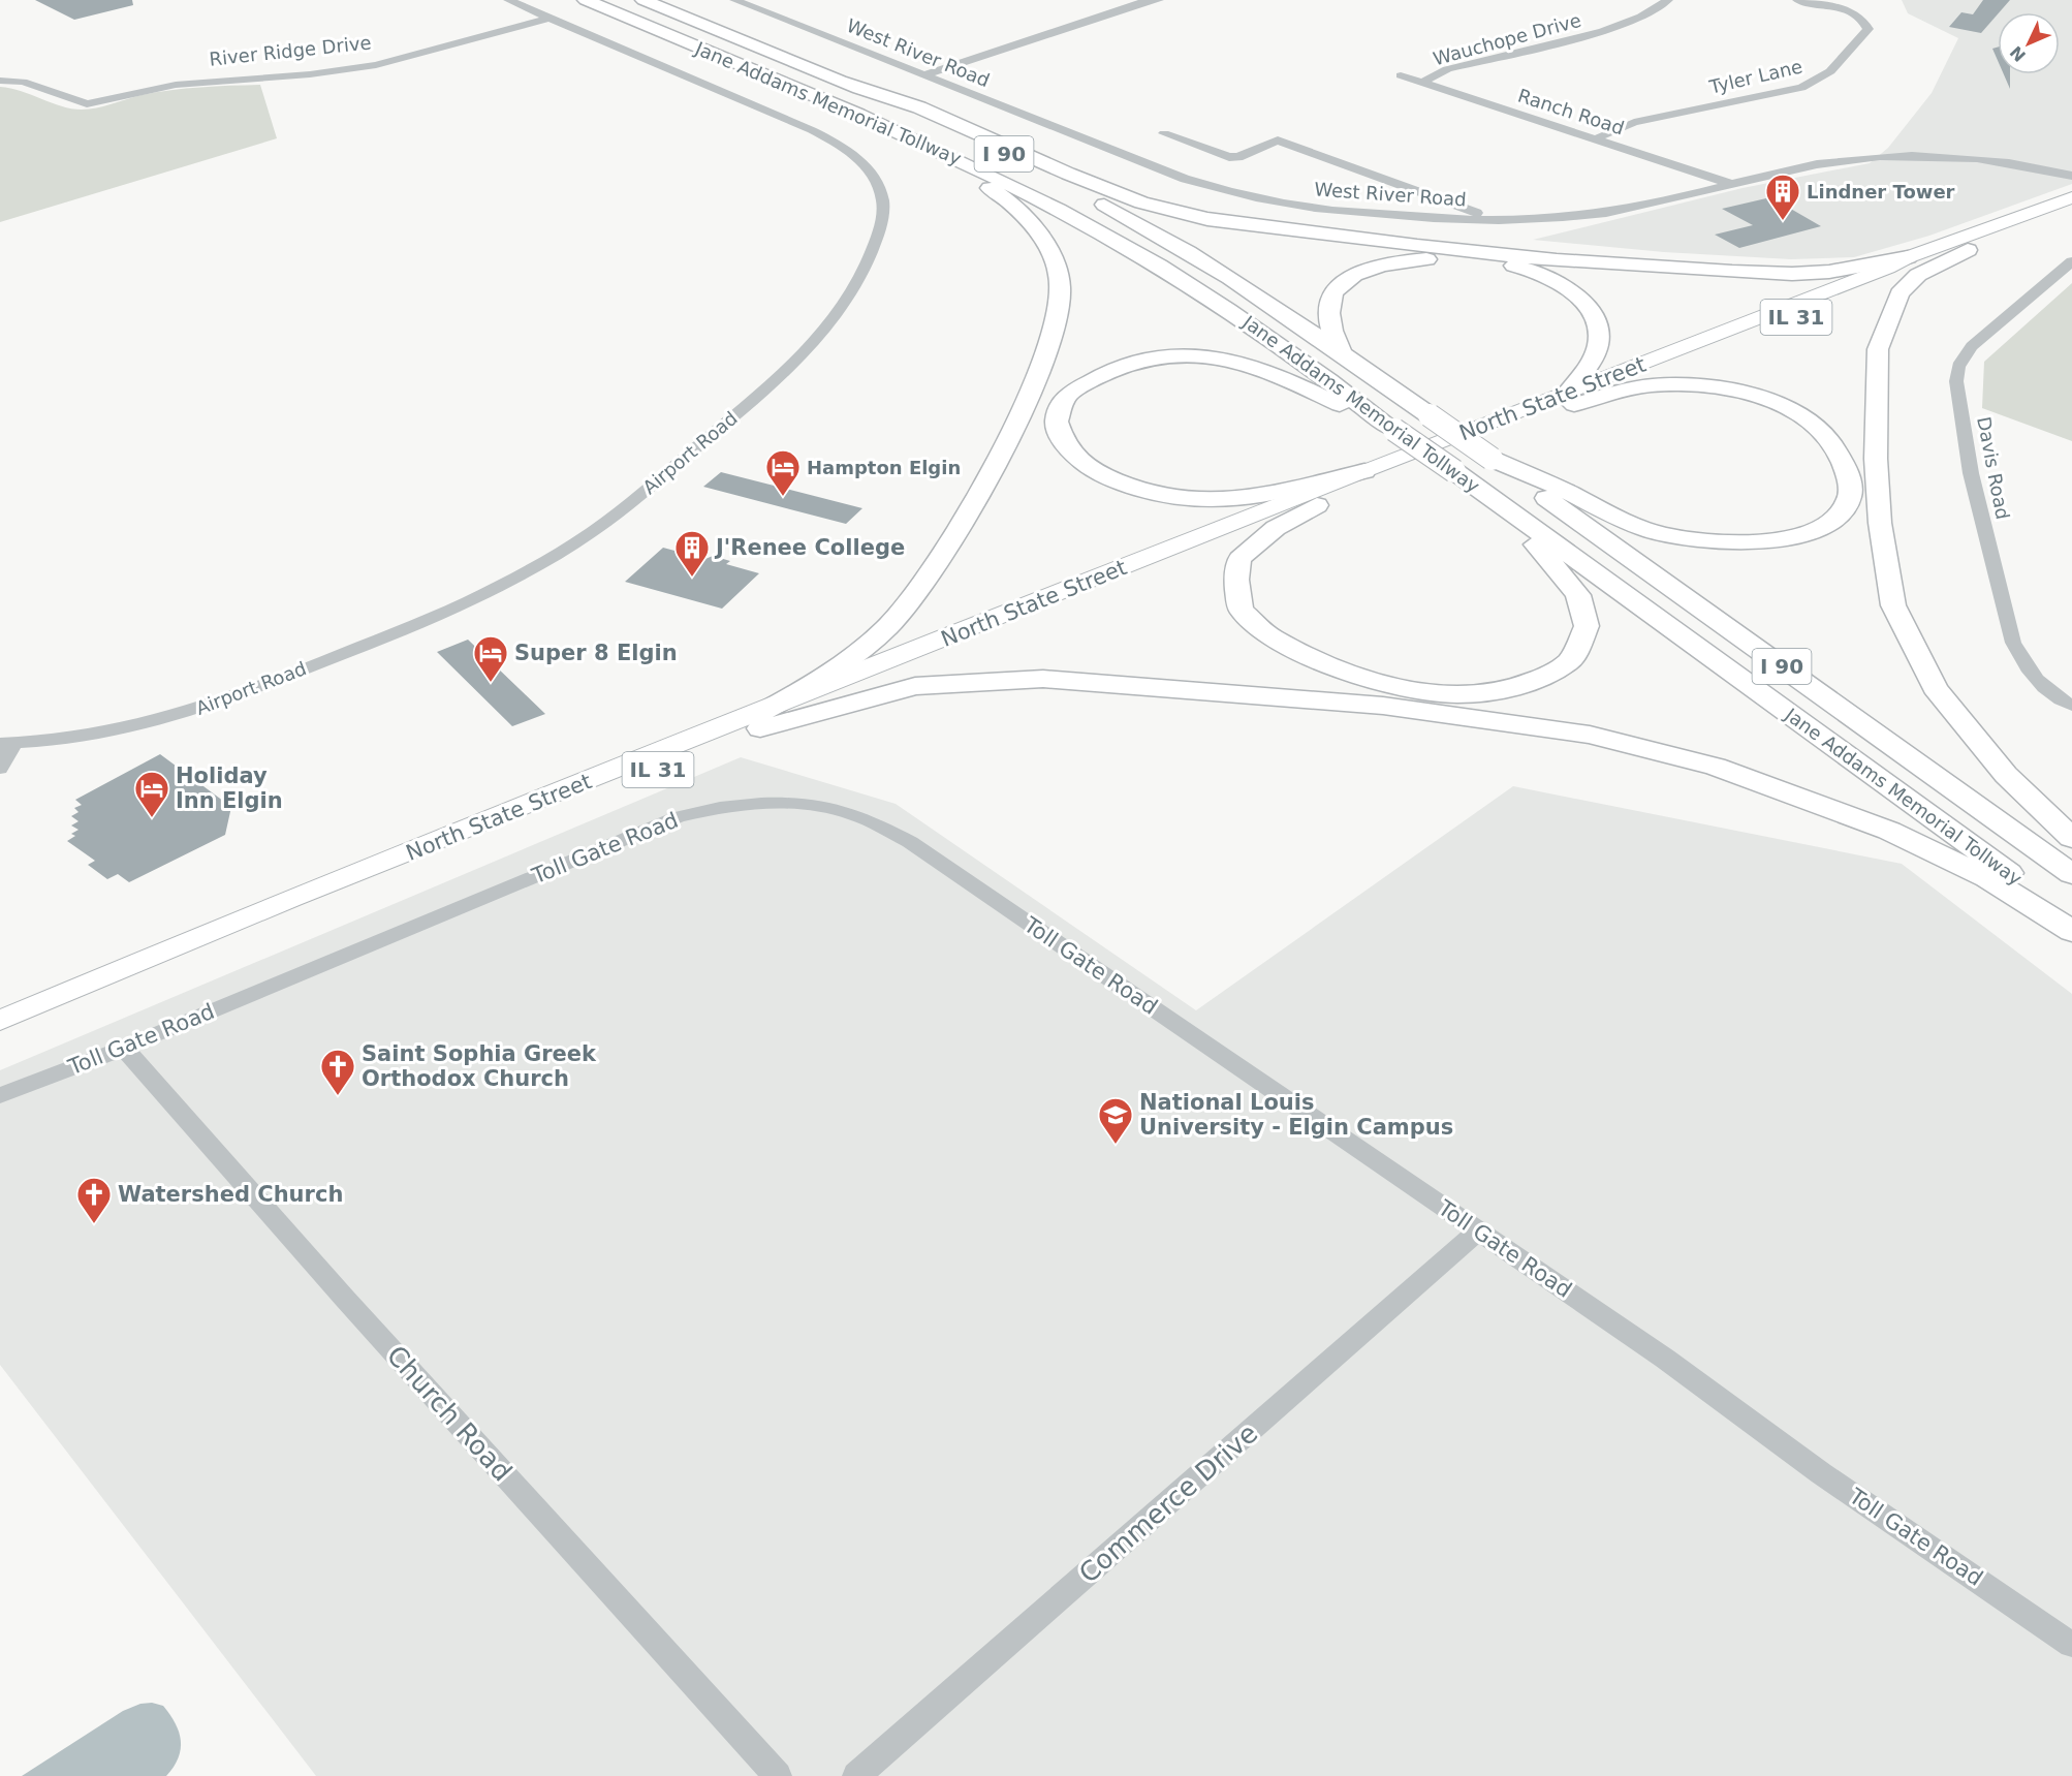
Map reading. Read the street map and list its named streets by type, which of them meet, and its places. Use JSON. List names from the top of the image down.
{
  "streets": {
    "highway": ["Jane Addams Memorial Tollway", "I 90"],
    "main road": ["IL 31", "North State Street"],
    "street": [
      "Wauchope Drive",
      "River Ridge Drive",
      "West River Road",
      "Tyler Lane",
      "Ranch Road",
      "Airport Road",
      "Davis Road",
      "Toll Gate Road",
      "Church Road",
      "Commerce Drive"
    ]
  },
  "crossings": [
    ["Wauchope Drive", "Ranch Road"],
    ["River Ridge Drive", "Airport Road"],
    ["West River Road", "Ranch Road"],
    ["Tyler Lane", "Ranch Road"],
    ["Toll Gate Road", "Church Road"],
    ["Toll Gate Road", "Commerce Drive"]
  ],
  "places": {
    "building": ["Lindner Tower", "J'Renee College"],
    "hotel": ["Hampton Elgin", "Super 8 Elgin", "Holiday Inn Elgin"],
    "church": ["Saint Sophia Greek Orthodox Church", "Watershed Church"],
    "school or university": ["National Louis University - Elgin Campus"]
  },
  "north": "bottom left"
}
